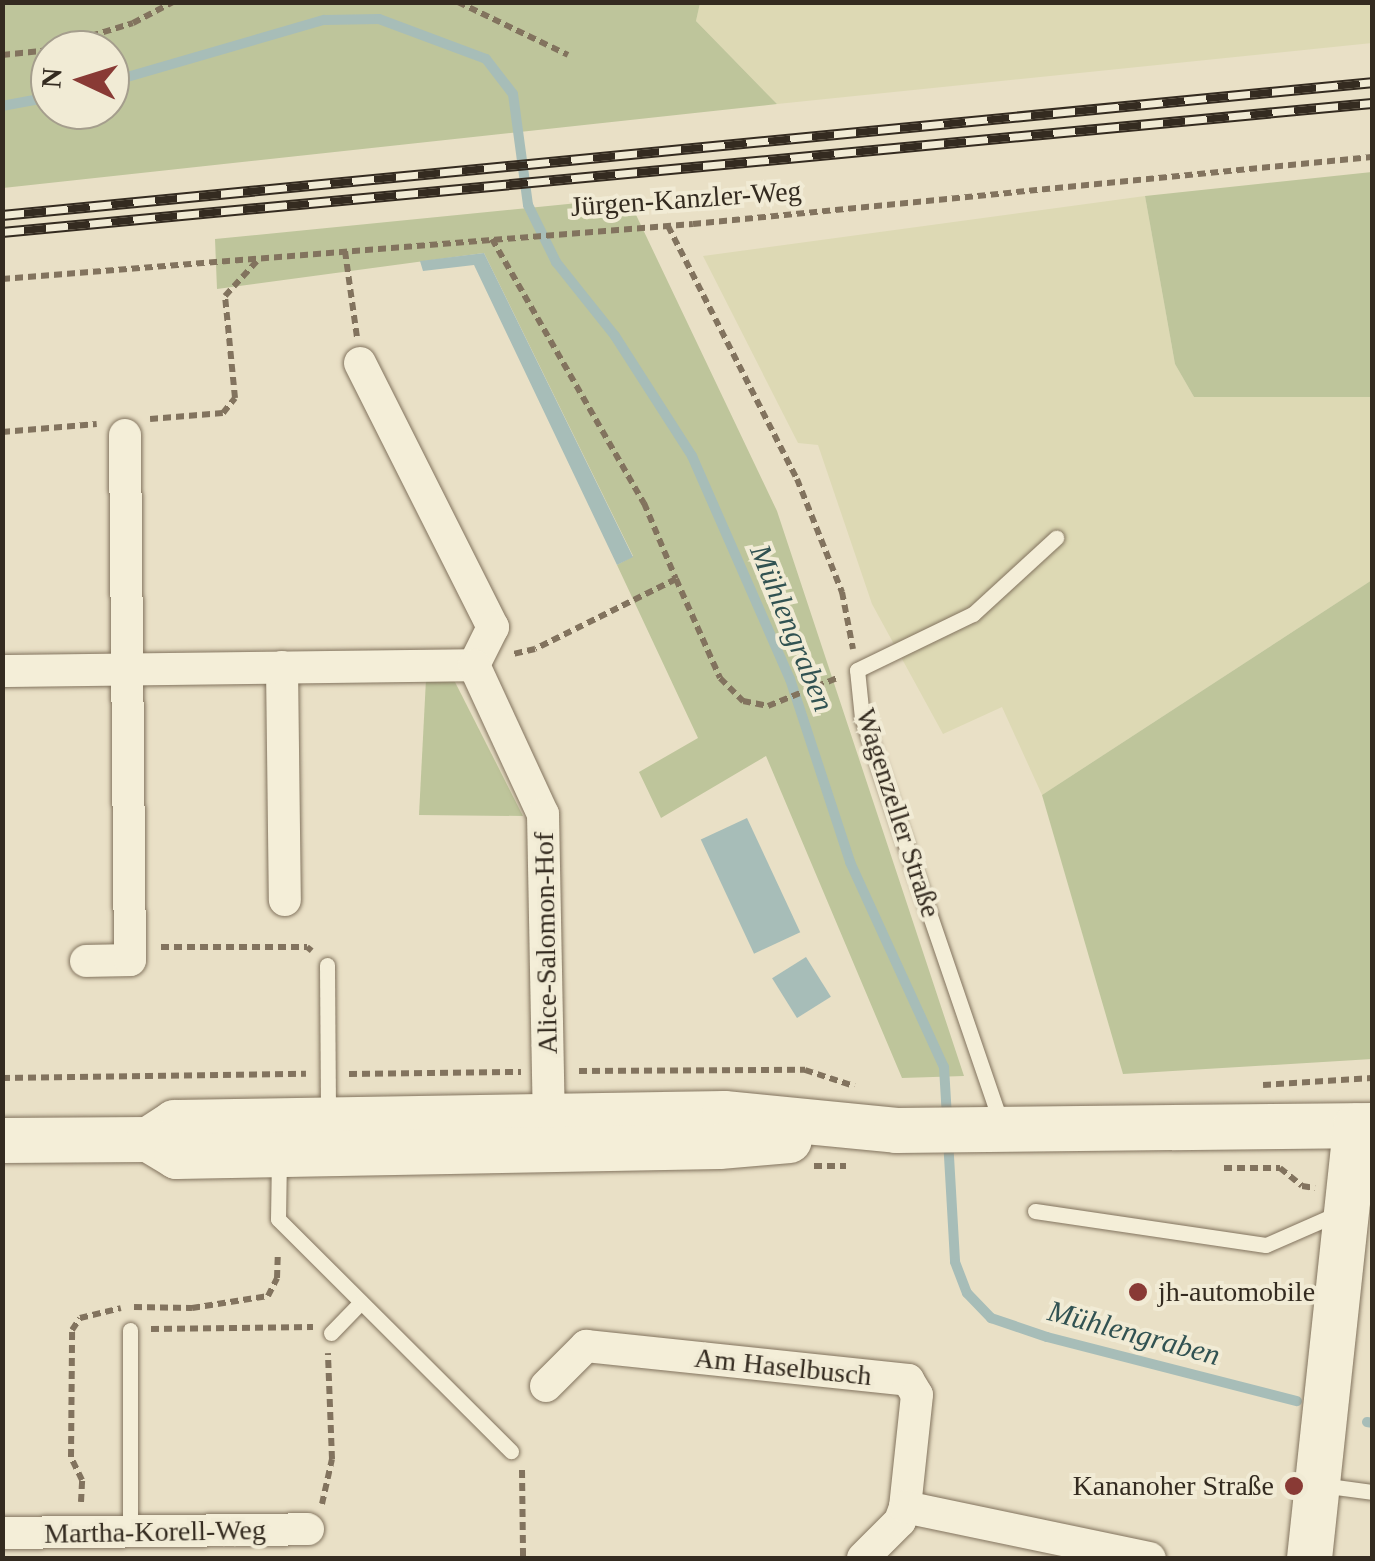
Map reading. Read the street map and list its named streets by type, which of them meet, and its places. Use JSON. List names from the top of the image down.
{
  "streets": {
    "street": ["Alice-Salomon-Hof", "Am Haselbusch", "Martha-Korell-Weg"],
    "lane": ["Wagenzeller Straße"],
    "path": ["Jürgen-Kanzler-Weg"]
  },
  "crossings": [
    ["Jürgen-Kanzler-Weg", "Wagenzeller Straße"]
  ],
  "water": ["Mühlengraben"],
  "places": ["jh-automobile", "Kananoher Straße"],
  "north": "left"
}
